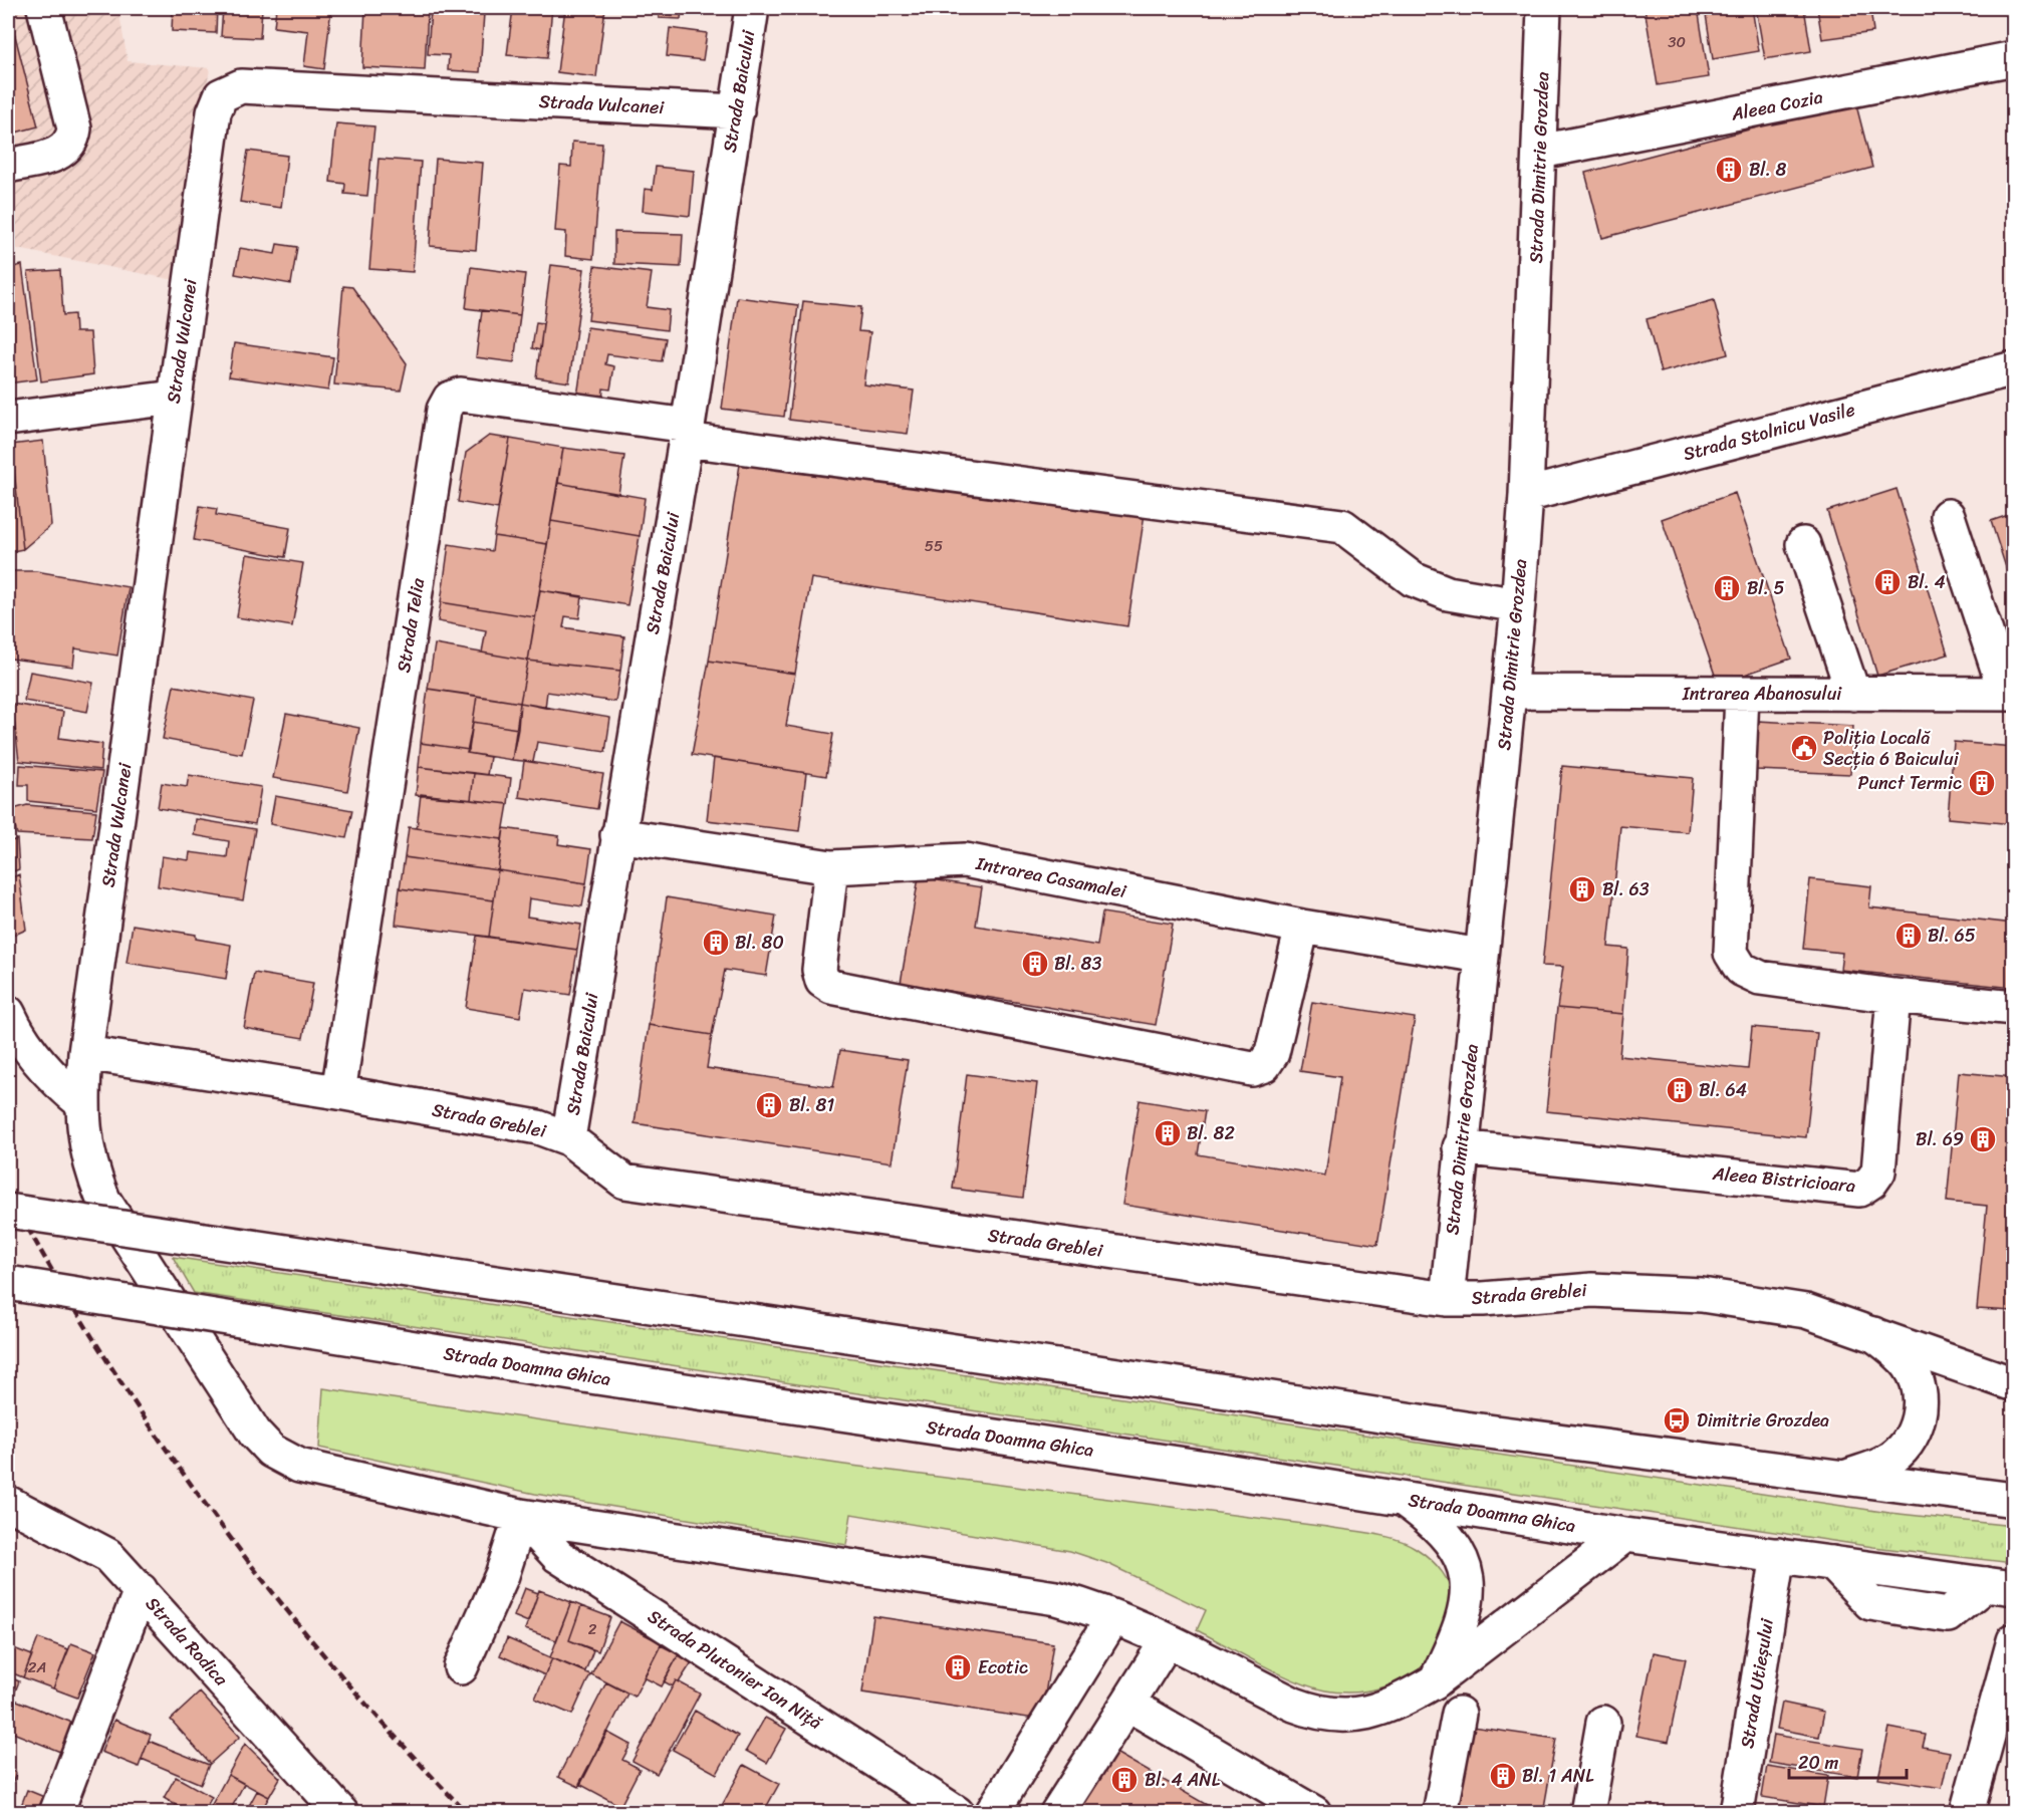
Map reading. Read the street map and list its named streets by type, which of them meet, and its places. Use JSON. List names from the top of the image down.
{
  "streets": {
    "street": [
      "Strada Baicului",
      "Strada Vulcanei",
      "Aleea Cozia",
      "Strada Dimitrie Grozdea",
      "Strada Stolnicu Vasile",
      "Strada Telia",
      "Intrarea Abanosului",
      "Intrarea Casamalei",
      "Strada Greblei",
      "Aleea Bistricioara",
      "Strada Doamna Ghica",
      "Strada Rodica",
      "Strada Plutonier Ion Niță",
      "Strada Utieșului"
    ]
  },
  "crossings": [
    ["Strada Baicului", "Strada Vulcanei"],
    ["Strada Baicului", "Strada Telia"],
    ["Strada Baicului", "Intrarea Casamalei"],
    ["Strada Baicului", "Strada Greblei"],
    ["Strada Vulcanei", "Strada Greblei"],
    ["Strada Vulcanei", "Strada Doamna Ghica"],
    ["Strada Vulcanei", "Strada Plutonier Ion Niță"],
    ["Aleea Cozia", "Strada Dimitrie Grozdea"],
    ["Strada Dimitrie Grozdea", "Strada Stolnicu Vasile"],
    ["Strada Dimitrie Grozdea", "Strada Telia"],
    ["Strada Dimitrie Grozdea", "Intrarea Abanosului"],
    ["Strada Dimitrie Grozdea", "Intrarea Casamalei"],
    ["Strada Dimitrie Grozdea", "Strada Greblei"],
    ["Strada Dimitrie Grozdea", "Aleea Bistricioara"],
    ["Strada Telia", "Strada Greblei"],
    ["Strada Doamna Ghica", "Strada Utieșului"]
  ],
  "places": {
    "building": [
      "Bl. 8",
      "Bl. 4",
      "Bl. 5",
      "Punct Termic",
      "Bl. 63",
      "Bl. 65",
      "Bl. 80",
      "Bl. 83",
      "Bl. 64",
      "Bl. 81",
      "Bl. 82",
      "Bl. 69",
      "Ecotic",
      "Bl. 1 ANL",
      "Bl. 4 ANL"
    ],
    "public building": ["Poliția Locală Secția 6 Baicului"],
    "bus stop": ["Dimitrie Grozdea"]
  },
  "house_numbers": [
    "30",
    "55",
    "2",
    "2A"
  ],
  "scale_bar": "20 m"
}
